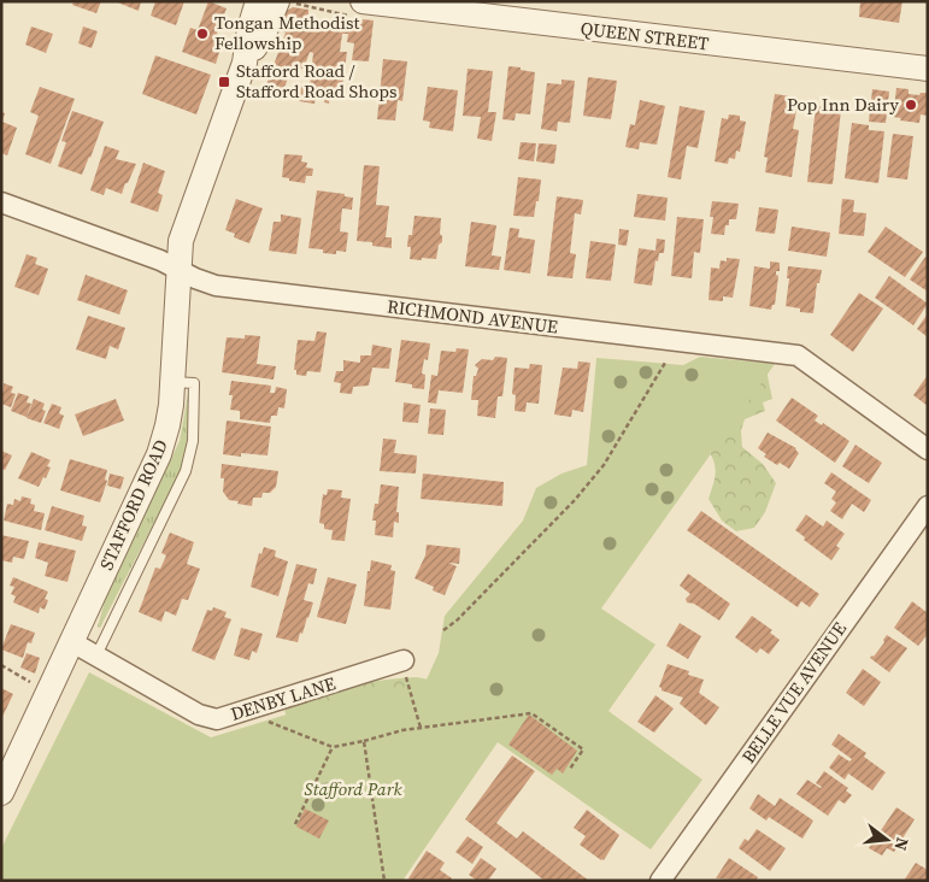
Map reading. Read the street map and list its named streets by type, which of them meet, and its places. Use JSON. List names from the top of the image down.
{
  "streets": {
    "street": [
      "QUEEN STREET",
      "RICHMOND AVENUE",
      "STAFFORD ROAD",
      "BELLE VUE AVENUE",
      "DENBY LANE"
    ]
  },
  "crossings": [
    ["RICHMOND AVENUE", "STAFFORD ROAD"],
    ["STAFFORD ROAD", "DENBY LANE"]
  ],
  "parks": ["Stafford Park"],
  "places": {
    "other": ["Tongan Methodist Fellowship", "Pop Inn Dairy"],
    "transit": ["Stafford Road / Stafford Road Shops"]
  },
  "north": "right"
}
